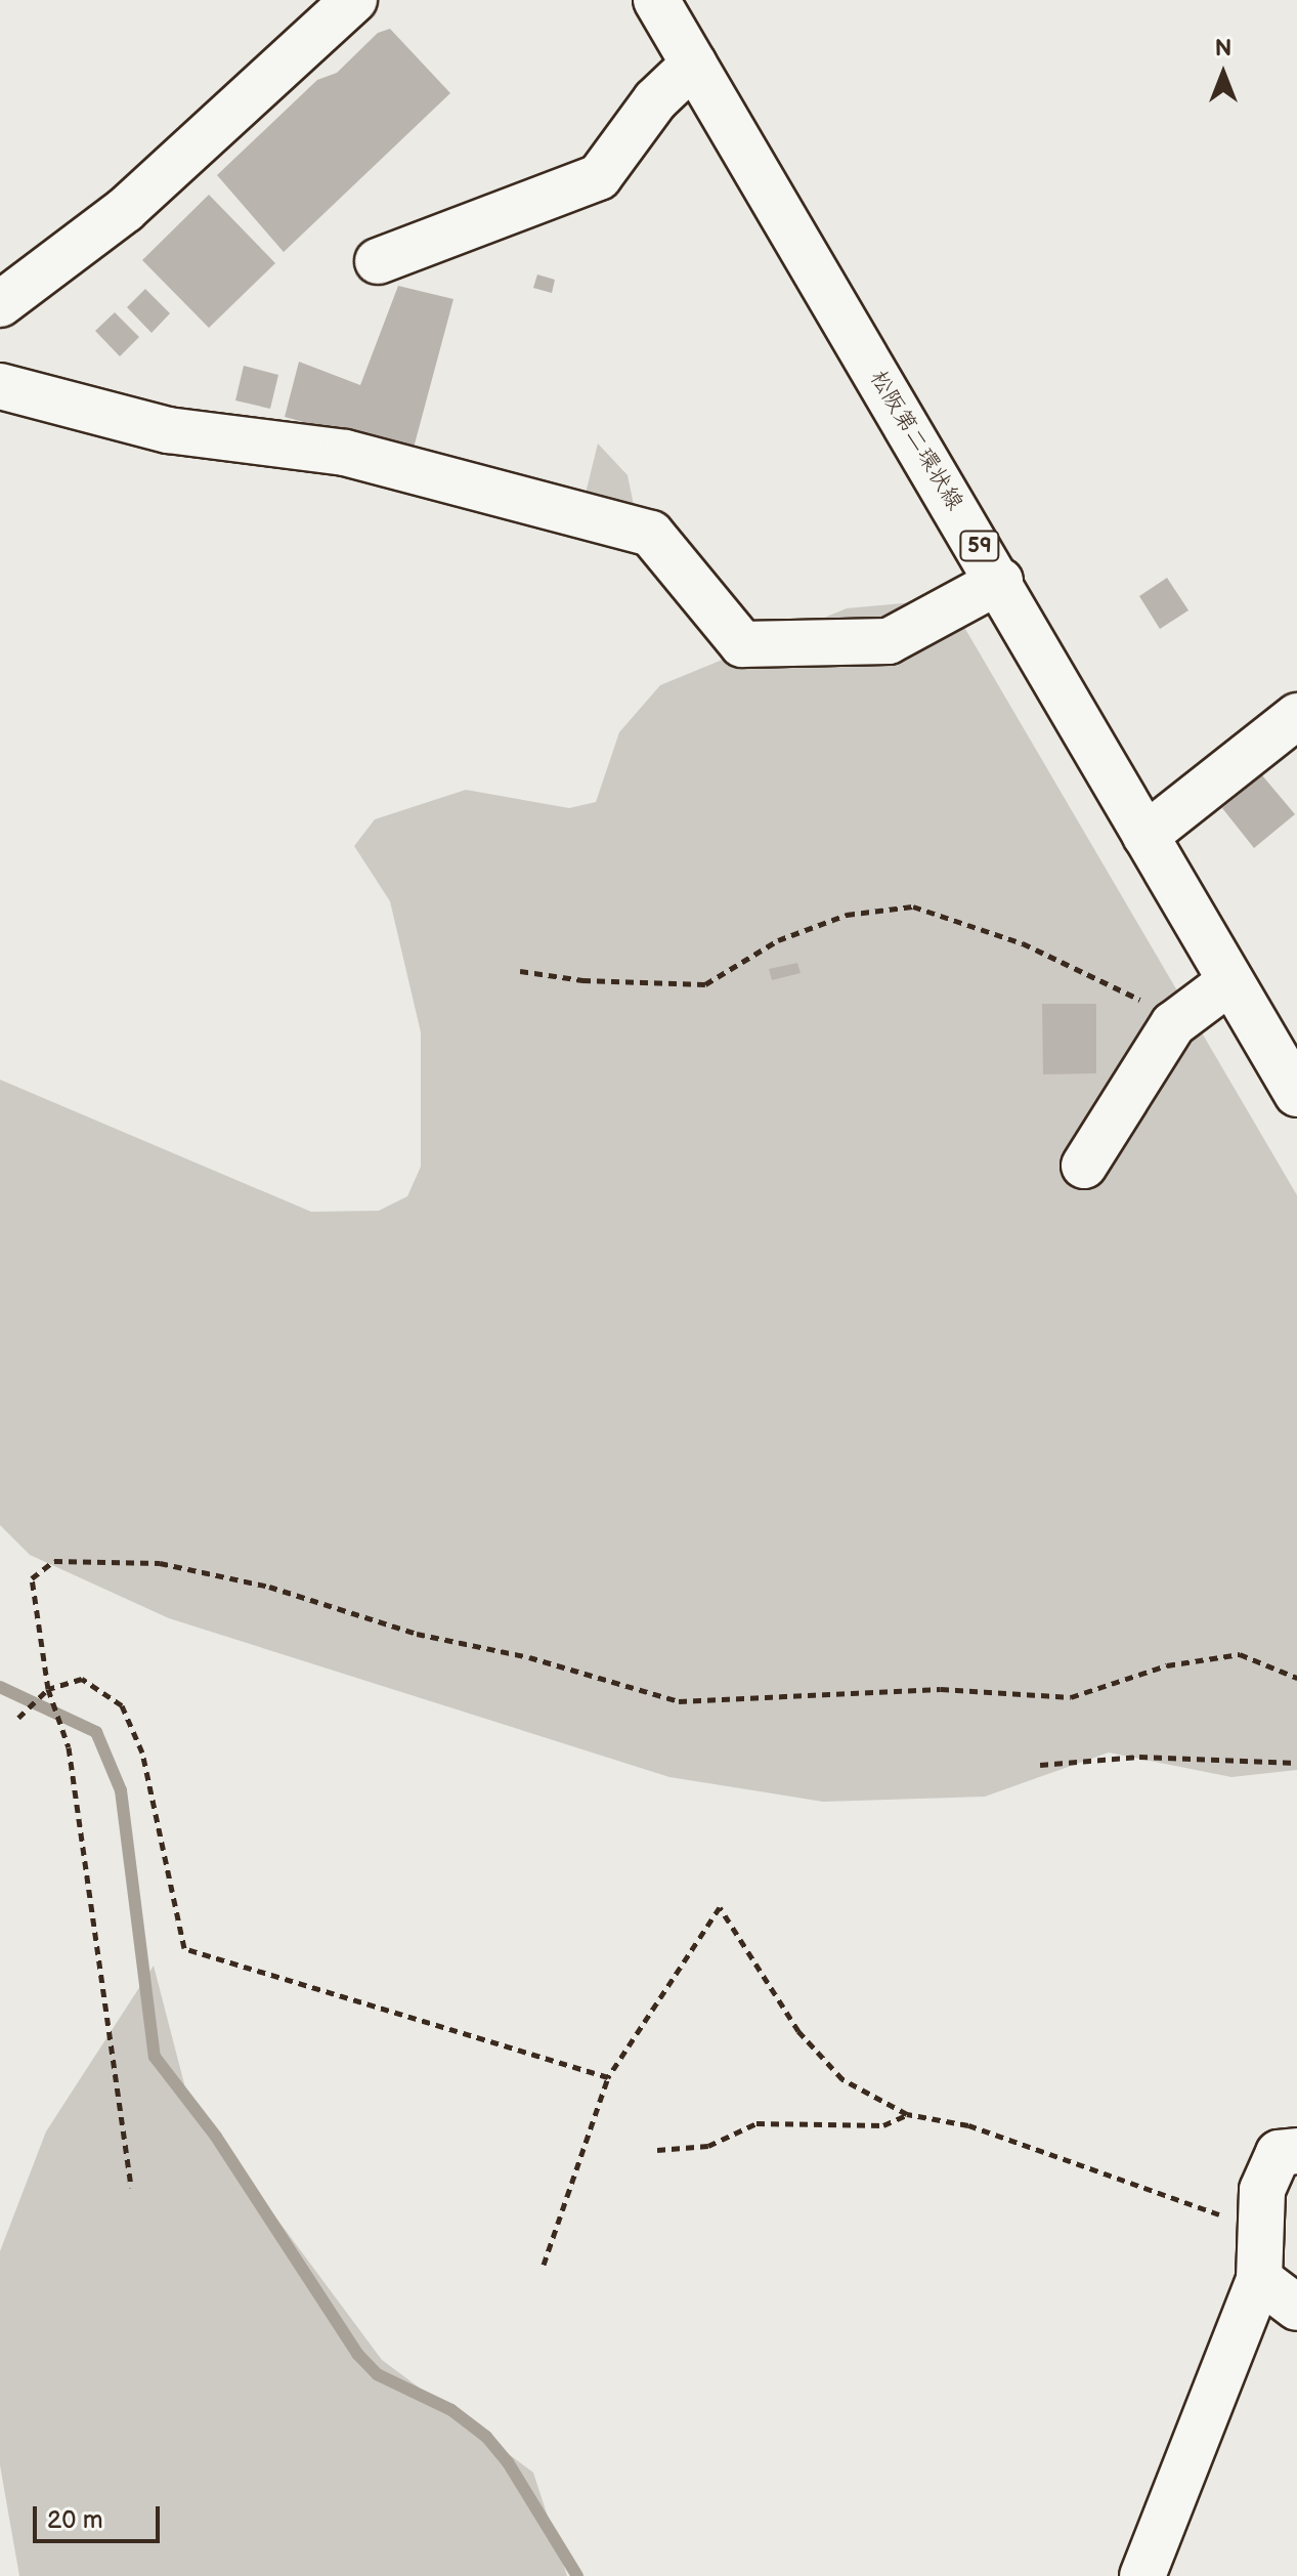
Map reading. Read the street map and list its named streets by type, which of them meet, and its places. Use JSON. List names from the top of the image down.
{
  "streets": {
    "street": ["松阪第二環状線", "59"]
  },
  "scale_bar": "20 m",
  "north": "top"
}
